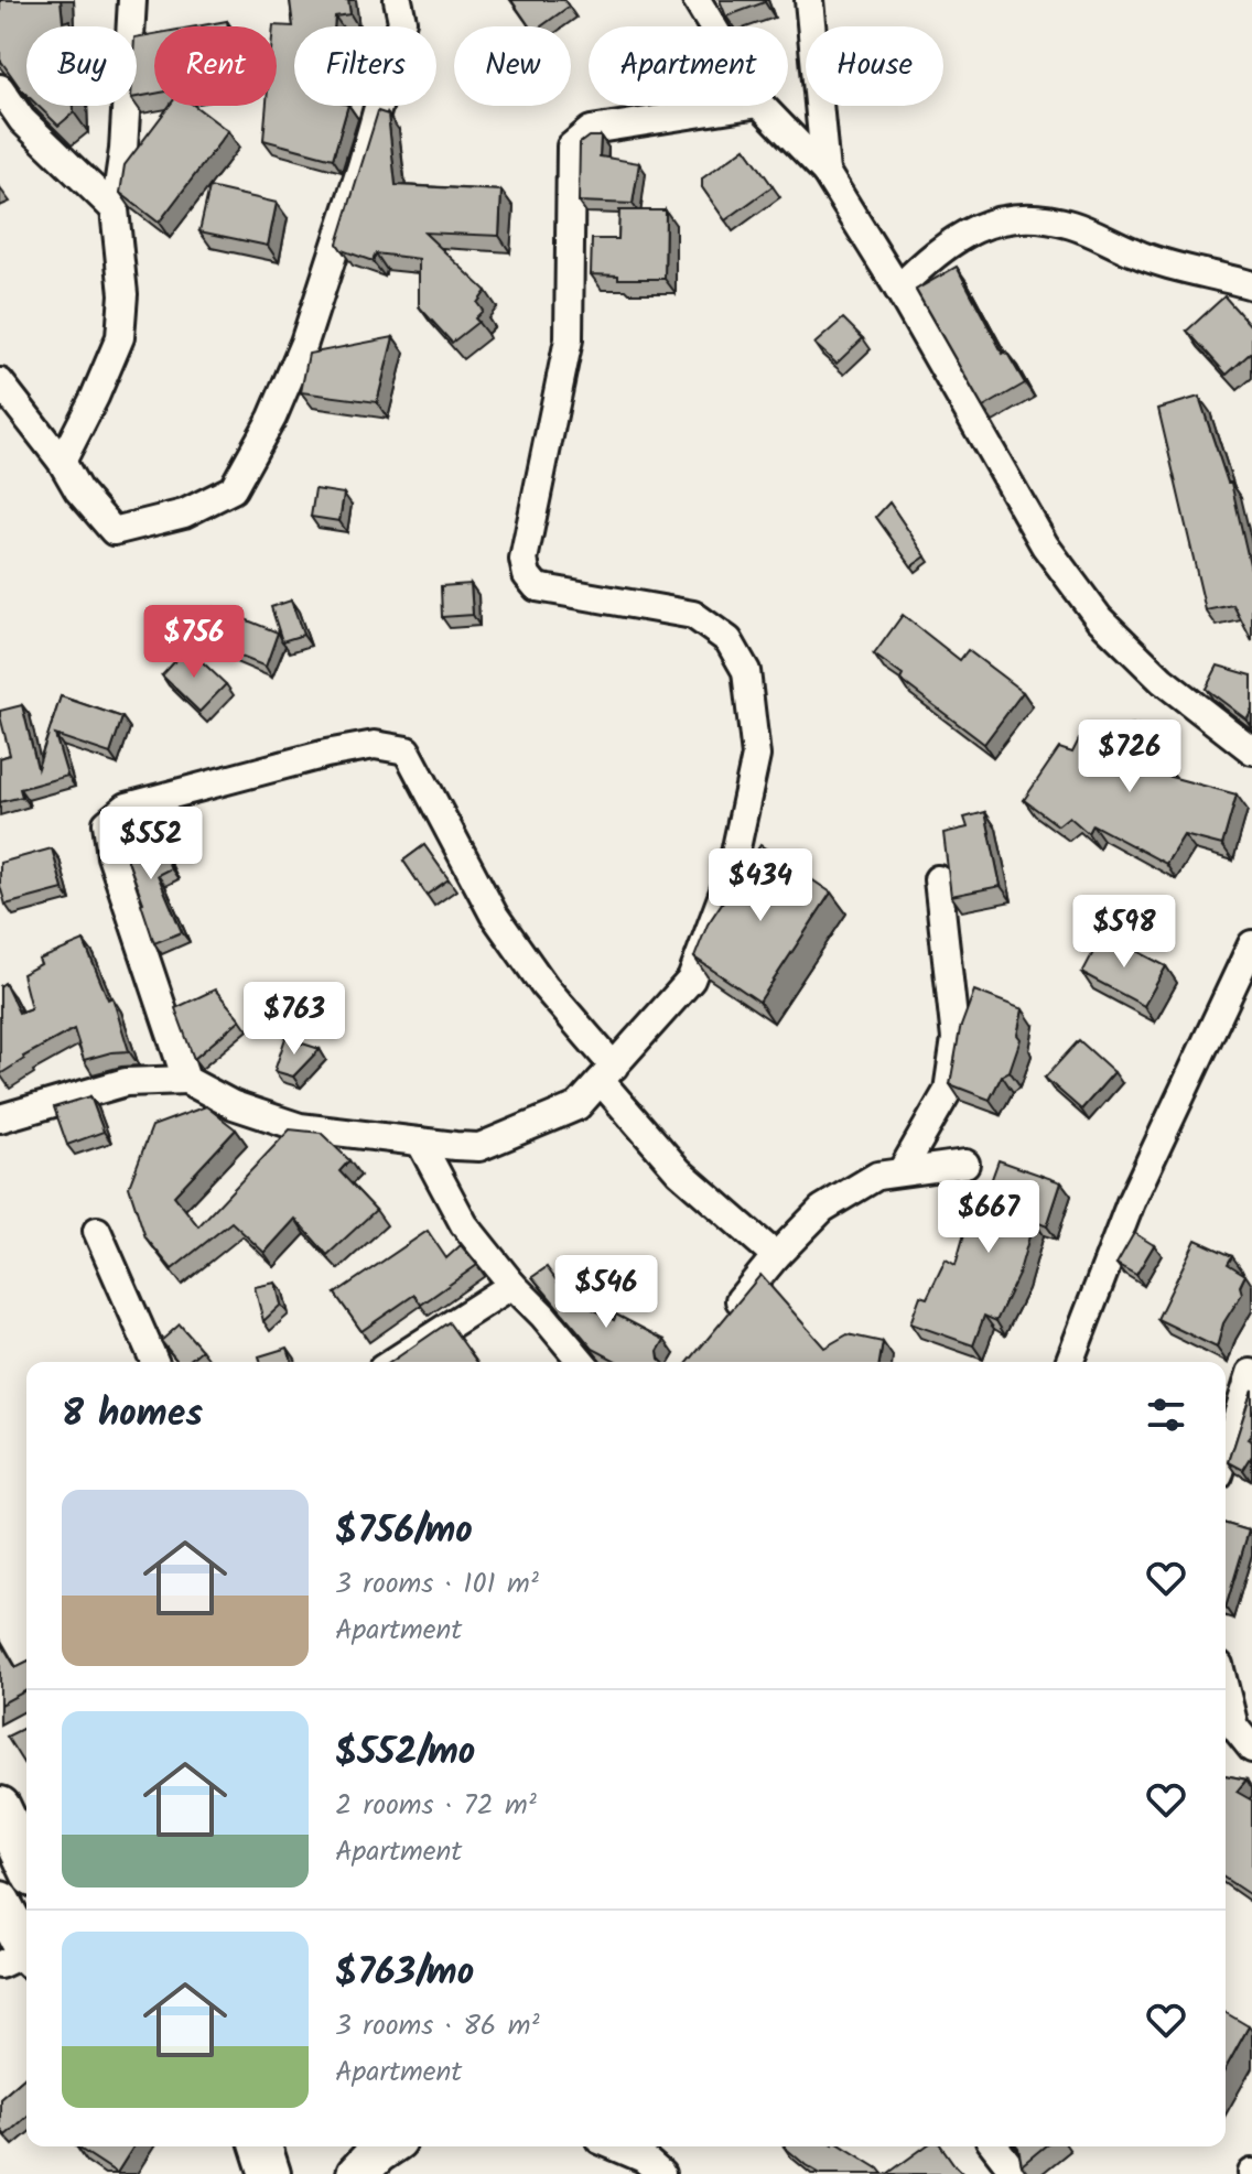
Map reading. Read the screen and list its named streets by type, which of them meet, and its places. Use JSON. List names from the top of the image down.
{
  "page": {
    "chip": [
      "Buy",
      "Rent",
      "Filters",
      "New",
      "Apartment",
      "House"
    ],
    "price": [
      "$756",
      "$726",
      "$552",
      "$434",
      "$598",
      "$763",
      "$667",
      "$546"
    ],
    "heading": "8 homes",
    "list": [
      {
        "name": "$756/mo",
        "note": "3 rooms · 101 m² · Apartment"
      },
      {
        "name": "$552/mo",
        "note": "2 rooms · 72 m² · Apartment"
      },
      {
        "name": "$763/mo",
        "note": "3 rooms · 86 m² · Apartment"
      }
    ]
  }
}
